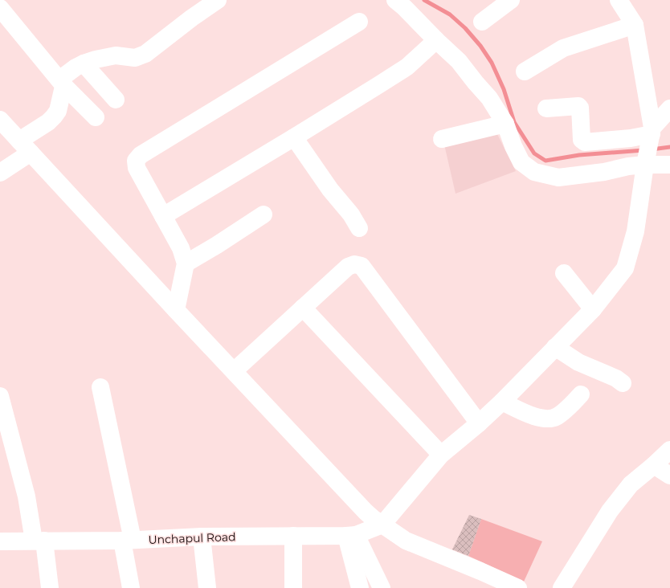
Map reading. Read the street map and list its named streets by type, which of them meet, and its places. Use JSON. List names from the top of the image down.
{
  "streets": {
    "street": ["Unchapul Road"]
  }
}
